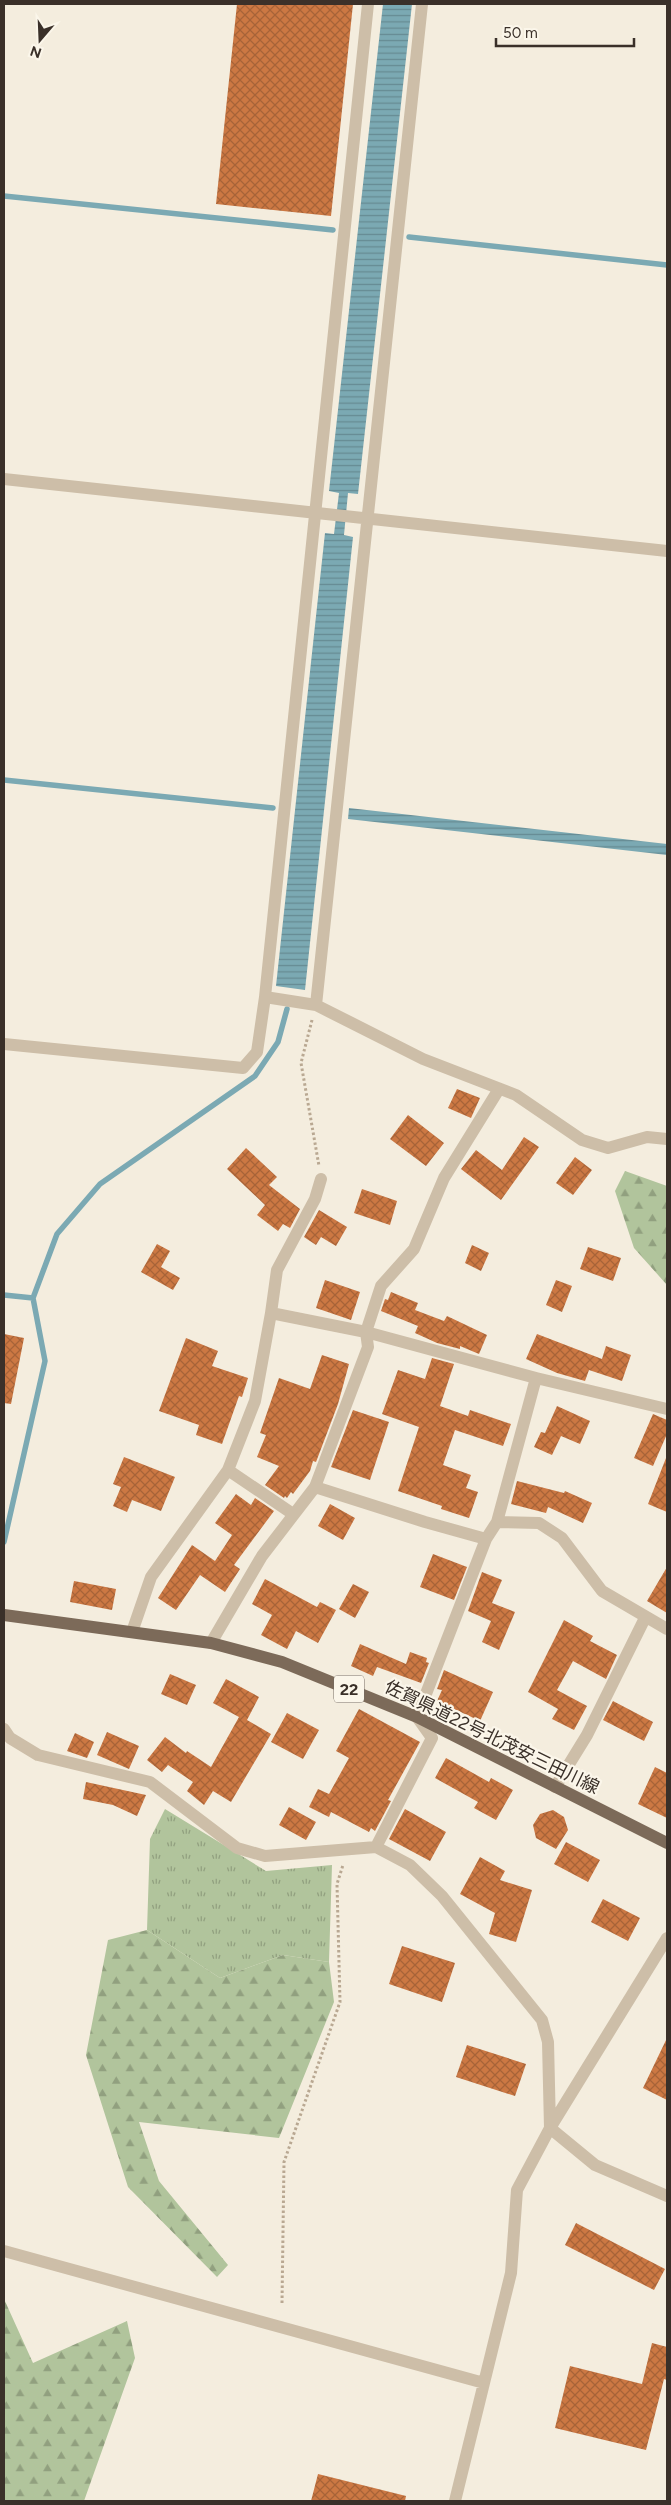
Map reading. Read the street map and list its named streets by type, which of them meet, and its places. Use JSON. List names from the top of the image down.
{
  "streets": {
    "main road": ["22", "佐賀県道22号北茂安三田川線"]
  },
  "scale_bar": "50 m",
  "north": "bottom"
}
